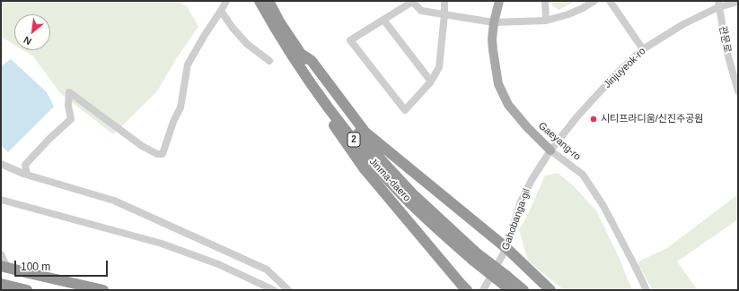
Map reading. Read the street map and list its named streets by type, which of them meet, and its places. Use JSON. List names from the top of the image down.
{
  "streets": {
    "highway": ["2", "Jinma-daero"],
    "main road": ["Gaeyang-ro"],
    "street": ["관문로", "Jinjuyeok-ro", "Gahobanga-gil"]
  },
  "crossings": [
    ["관문로", "Jinjuyeok-ro"],
    ["Jinjuyeok-ro", "Gaeyang-ro"],
    ["Jinjuyeok-ro", "Gahobanga-gil"],
    ["2", "Jinma-daero"],
    ["Gaeyang-ro", "Gahobanga-gil"]
  ],
  "places": ["시티프라디움/신진주공원"],
  "scale_bar": "100 m",
  "north": "bottom left"
}
